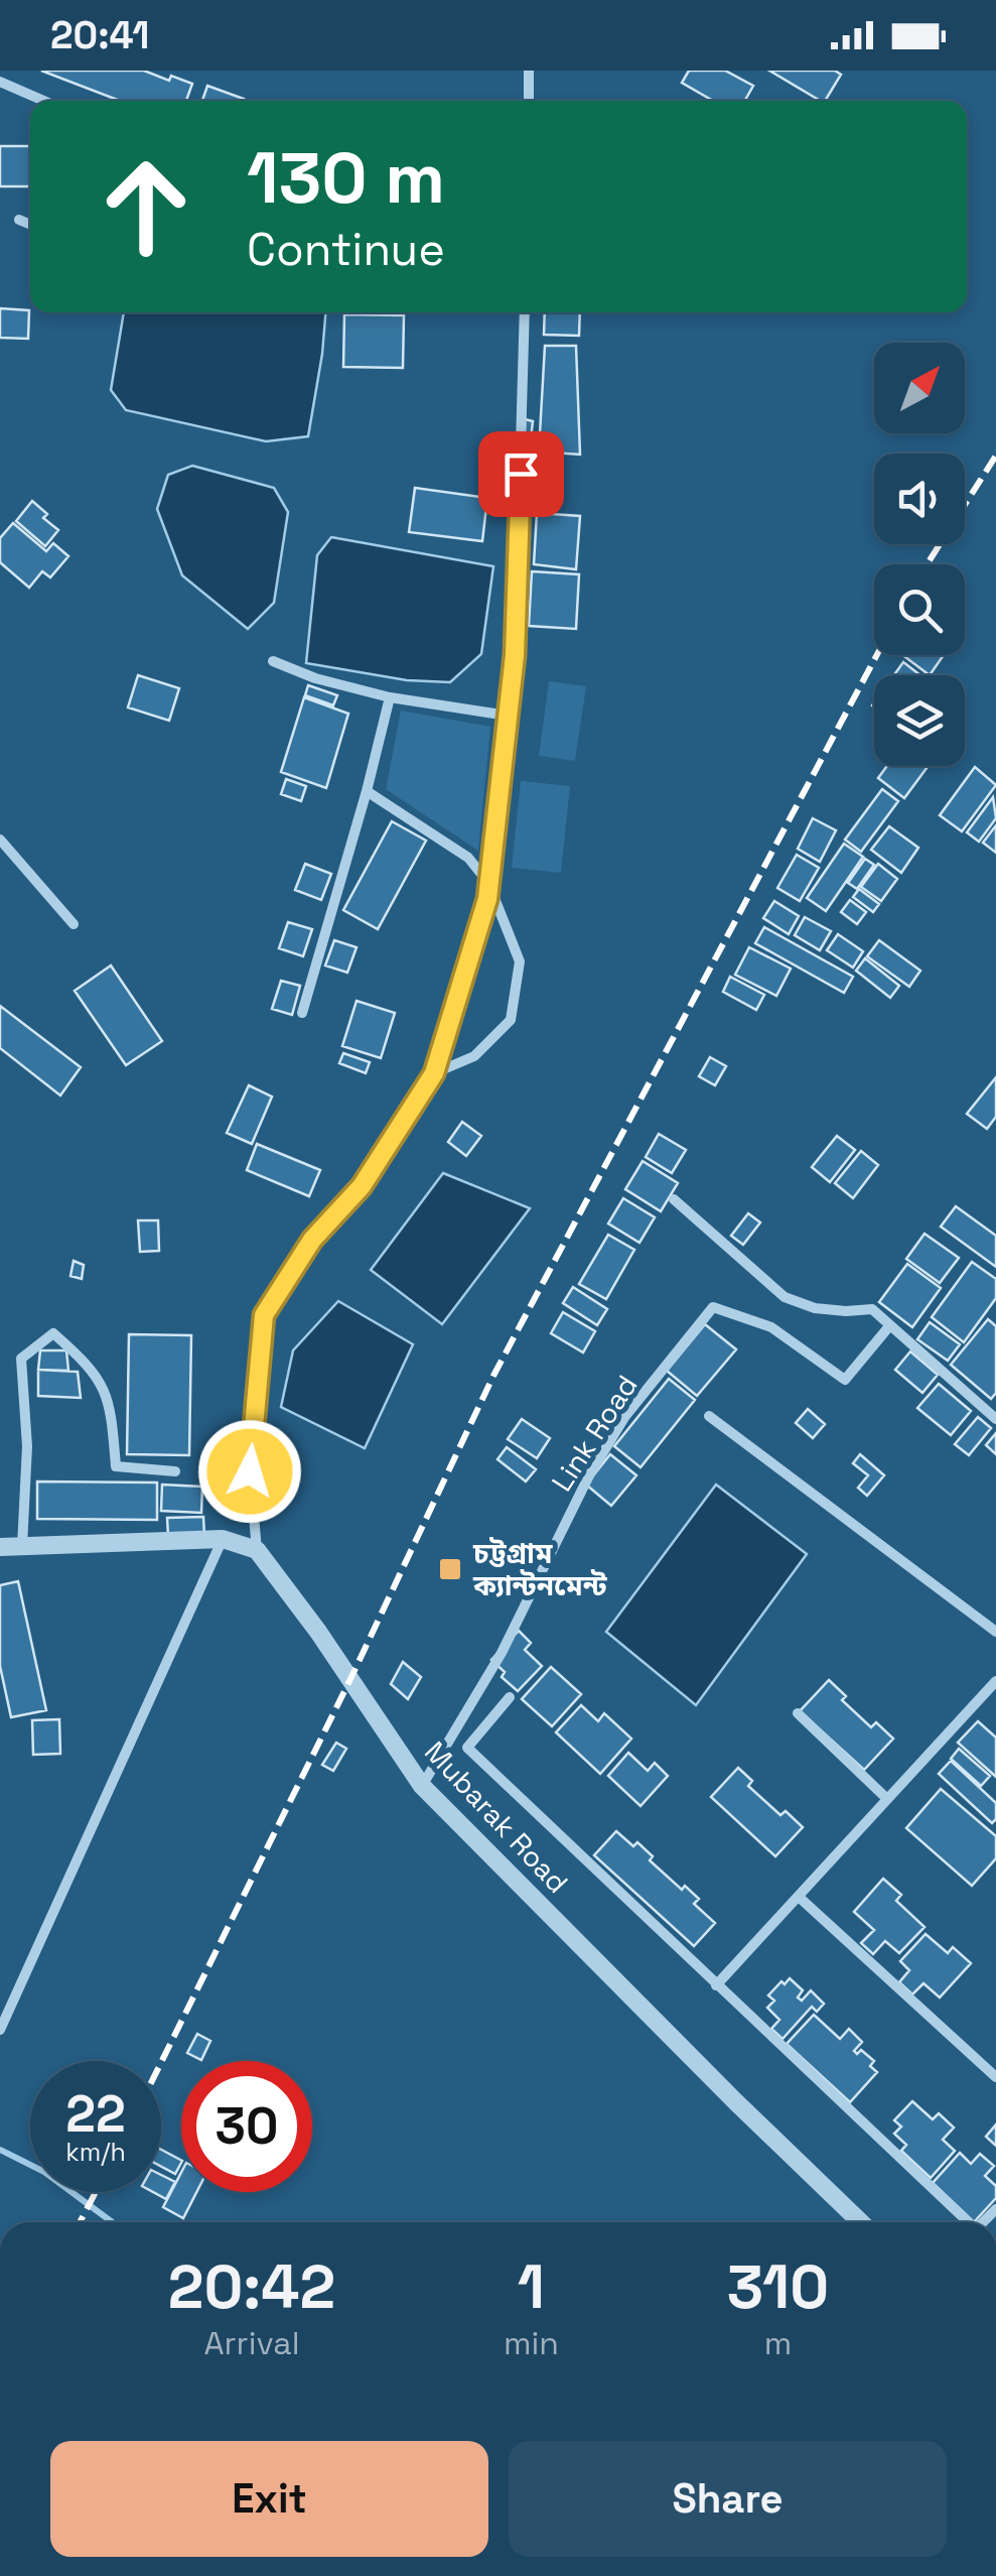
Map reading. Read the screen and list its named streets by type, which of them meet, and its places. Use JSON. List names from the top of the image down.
{
  "streets": {
    "street": ["Link Road", "Mubarak Road"]
  },
  "crossings": [
    ["Link Road", "Mubarak Road"]
  ],
  "places": {
    "transit": ["চট্টগ্রাম ক্যান্টনমেন্ট"]
  },
  "north": "top right",
  "page": {
    "status": "20:41",
    "turn": ["130 m", "Continue"],
    "speed": "22 km/h",
    "limit": "30",
    "eta": [
      "20:42",
      "Arrival",
      "1",
      "min",
      "310",
      "m"
    ],
    "buttons": ["Exit", "Share"]
  }
}
